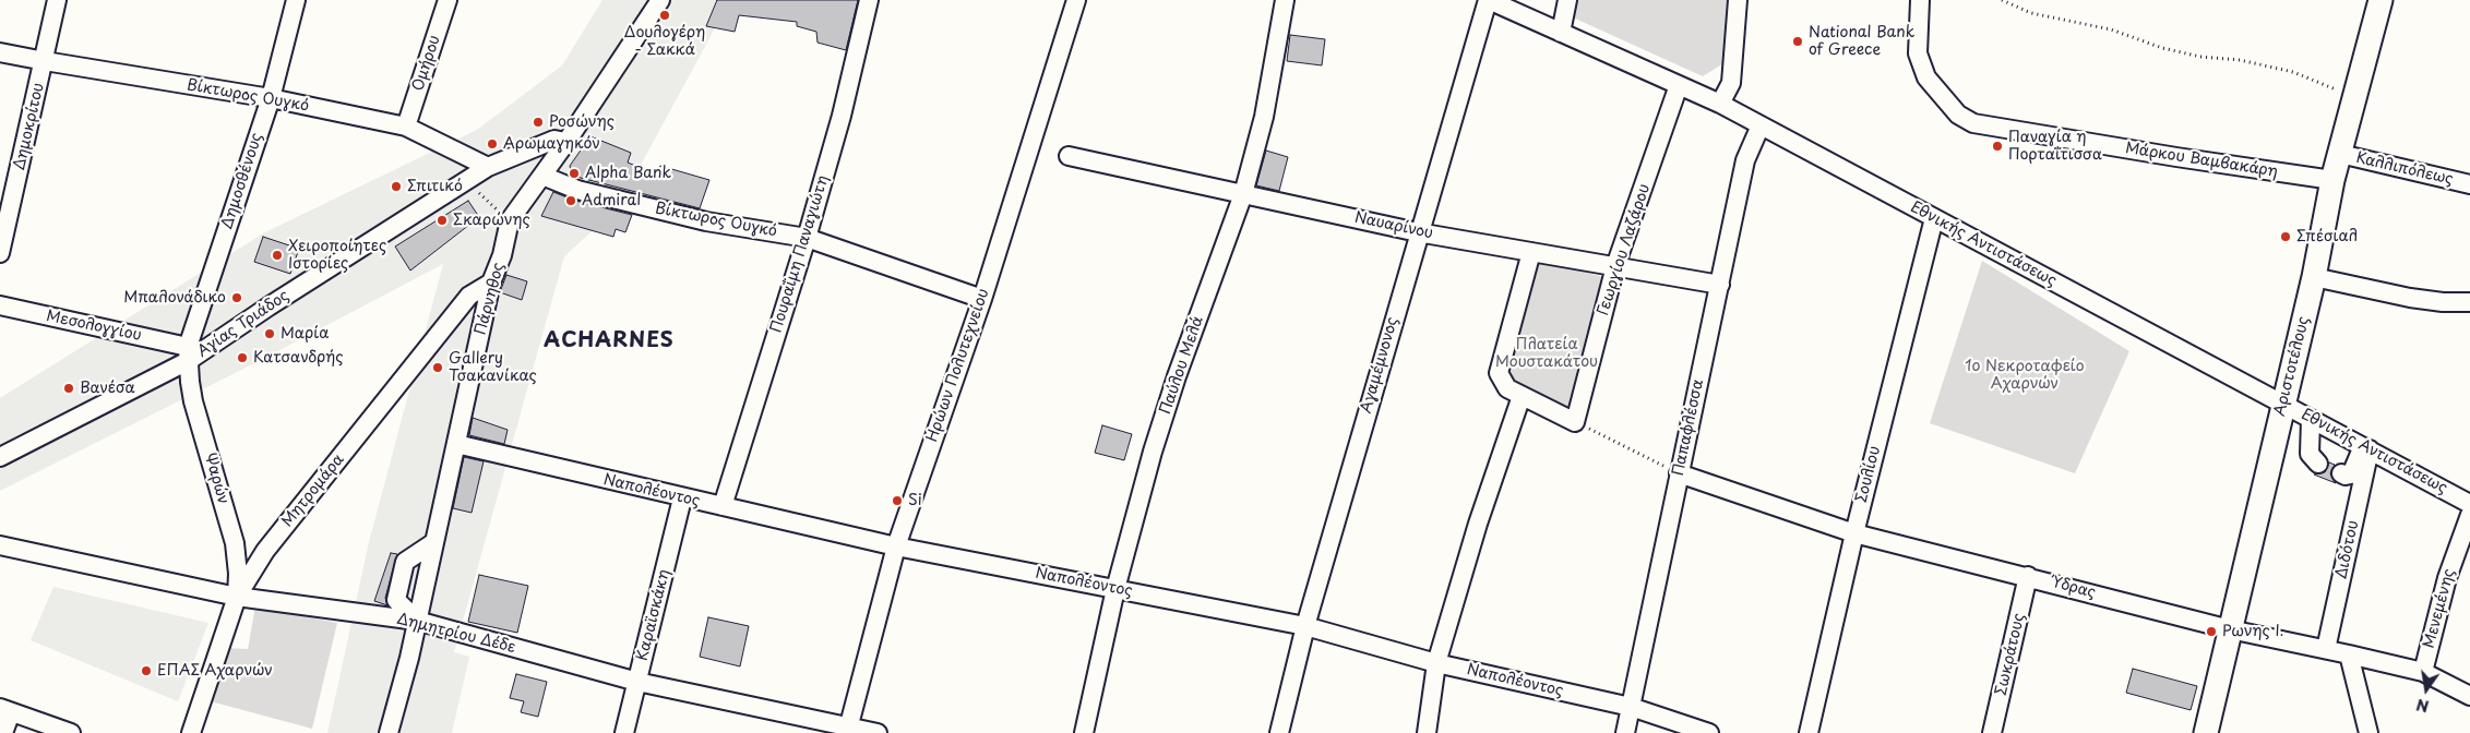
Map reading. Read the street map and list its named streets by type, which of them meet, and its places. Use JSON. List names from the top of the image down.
{
  "streets": {
    "main road": ["Αριστοτέλους"],
    "street": [
      "Ομήρου",
      "Βίκτωρος Ουγκό",
      "Δημοκρίτου",
      "Μάρκου Βαμβακάρη",
      "Καλλιπόλεως",
      "Δημοσθένους",
      "Ναυαρίνου",
      "Εθνικής Αντιστάσεως",
      "Γεωργίου Λαζάρου",
      "Πουραΐμη Παναγιώτη",
      "Πάρνηθος",
      "Αγίας Τριάδος",
      "Μεσολογγίου",
      "Ηρώων Πολυτεχνείου",
      "Παύλου Μελά",
      "Αγαμέμνονος",
      "Παπαφλέσσα",
      "Σουλίου",
      "Ψαρών",
      "Μητρομάρα",
      "Ναπολέοντος",
      "Διδότου",
      "Ύδρας",
      "Μενεμένης",
      "Καραϊσκάκη",
      "Δημητρίου Δέδε",
      "Σωκράτους"
    ]
  },
  "crossings": [
    ["Ομήρου", "Βίκτωρος Ουγκό"],
    ["Βίκτωρος Ουγκό", "Δημοκρίτου"],
    ["Βίκτωρος Ουγκό", "Δημοσθένους"],
    ["Βίκτωρος Ουγκό", "Πουραΐμη Παναγιώτη"],
    ["Βίκτωρος Ουγκό", "Πάρνηθος"],
    ["Βίκτωρος Ουγκό", "Αγίας Τριάδος"],
    ["Βίκτωρος Ουγκό", "Ηρώων Πολυτεχνείου"],
    ["Μάρκου Βαμβακάρη", "Αριστοτέλους"],
    ["Καλλιπόλεως", "Αριστοτέλους"],
    ["Δημοσθένους", "Αγίας Τριάδος"],
    ["Δημοσθένους", "Μεσολογγίου"],
    ["Δημοσθένους", "Ψαρών"],
    ["Ναυαρίνου", "Γεωργίου Λαζάρου"],
    ["Ναυαρίνου", "Παύλου Μελά"],
    ["Ναυαρίνου", "Αγαμέμνονος"],
    ["Ναυαρίνου", "Παπαφλέσσα"],
    ["Εθνικής Αντιστάσεως", "Γεωργίου Λαζάρου"],
    ["Εθνικής Αντιστάσεως", "Αγαμέμνονος"],
    ["Εθνικής Αντιστάσεως", "Αριστοτέλους"],
    ["Εθνικής Αντιστάσεως", "Παπαφλέσσα"],
    ["Εθνικής Αντιστάσεως", "Σουλίου"],
    ["Εθνικής Αντιστάσεως", "Διδότου"],
    ["Πουραΐμη Παναγιώτη", "Ναπολέοντος"],
    ["Πάρνηθος", "Αγίας Τριάδος"],
    ["Πάρνηθος", "Μητρομάρα"],
    ["Πάρνηθος", "Ναπολέοντος"],
    ["Πάρνηθος", "Δημητρίου Δέδε"],
    ["Αγίας Τριάδος", "Μεσολογγίου"],
    ["Αγίας Τριάδος", "Ψαρών"],
    ["Μεσολογγίου", "Ψαρών"],
    ["Ηρώων Πολυτεχνείου", "Ναπολέοντος"],
    ["Ηρώων Πολυτεχνείου", "Δημητρίου Δέδε"],
    ["Παύλου Μελά", "Ναπολέοντος"],
    ["Αγαμέμνονος", "Ναπολέοντος"],
    ["Αριστοτέλους", "Ύδρας"],
    ["Παπαφλέσσα", "Ναπολέοντος"],
    ["Παπαφλέσσα", "Ύδρας"],
    ["Σουλίου", "Ύδρας"],
    ["Ψαρών", "Μητρομάρα"],
    ["Ψαρών", "Δημητρίου Δέδε"],
    ["Μητρομάρα", "Δημητρίου Δέδε"],
    ["Ναπολέοντος", "Καραϊσκάκη"],
    ["Διδότου", "Ύδρας"],
    ["Ύδρας", "Μενεμένης"],
    ["Ύδρας", "Σωκράτους"],
    ["Καραϊσκάκη", "Δημητρίου Δέδε"]
  ],
  "districts": ["ACHARNES"],
  "parks": ["Πλατεία Μουστακάτου", "1ο Νεκροταφείο Αχαρνών"],
  "places": [
    "Δουλογέρη - Σακκά",
    "National Bank of Greece",
    "Ροσώνης",
    "Αρωμαγηκόν",
    "Παναγία η Πορταΐτισσα",
    "Alpha Bank",
    "Σπιτικό",
    "Admiral",
    "Σκαρώνης",
    "Σπέσιαλ",
    "Χειροποίητες Ιστορίες",
    "Μπαλονάδικο",
    "Μαρία",
    "Κατσανδρής",
    "Gallery Τσακανίκας",
    "Βανέσα",
    "Si",
    "Ρωνης Ι.",
    "ΕΠΑΣ Αχαρνών"
  ],
  "north": "bottom"
}
